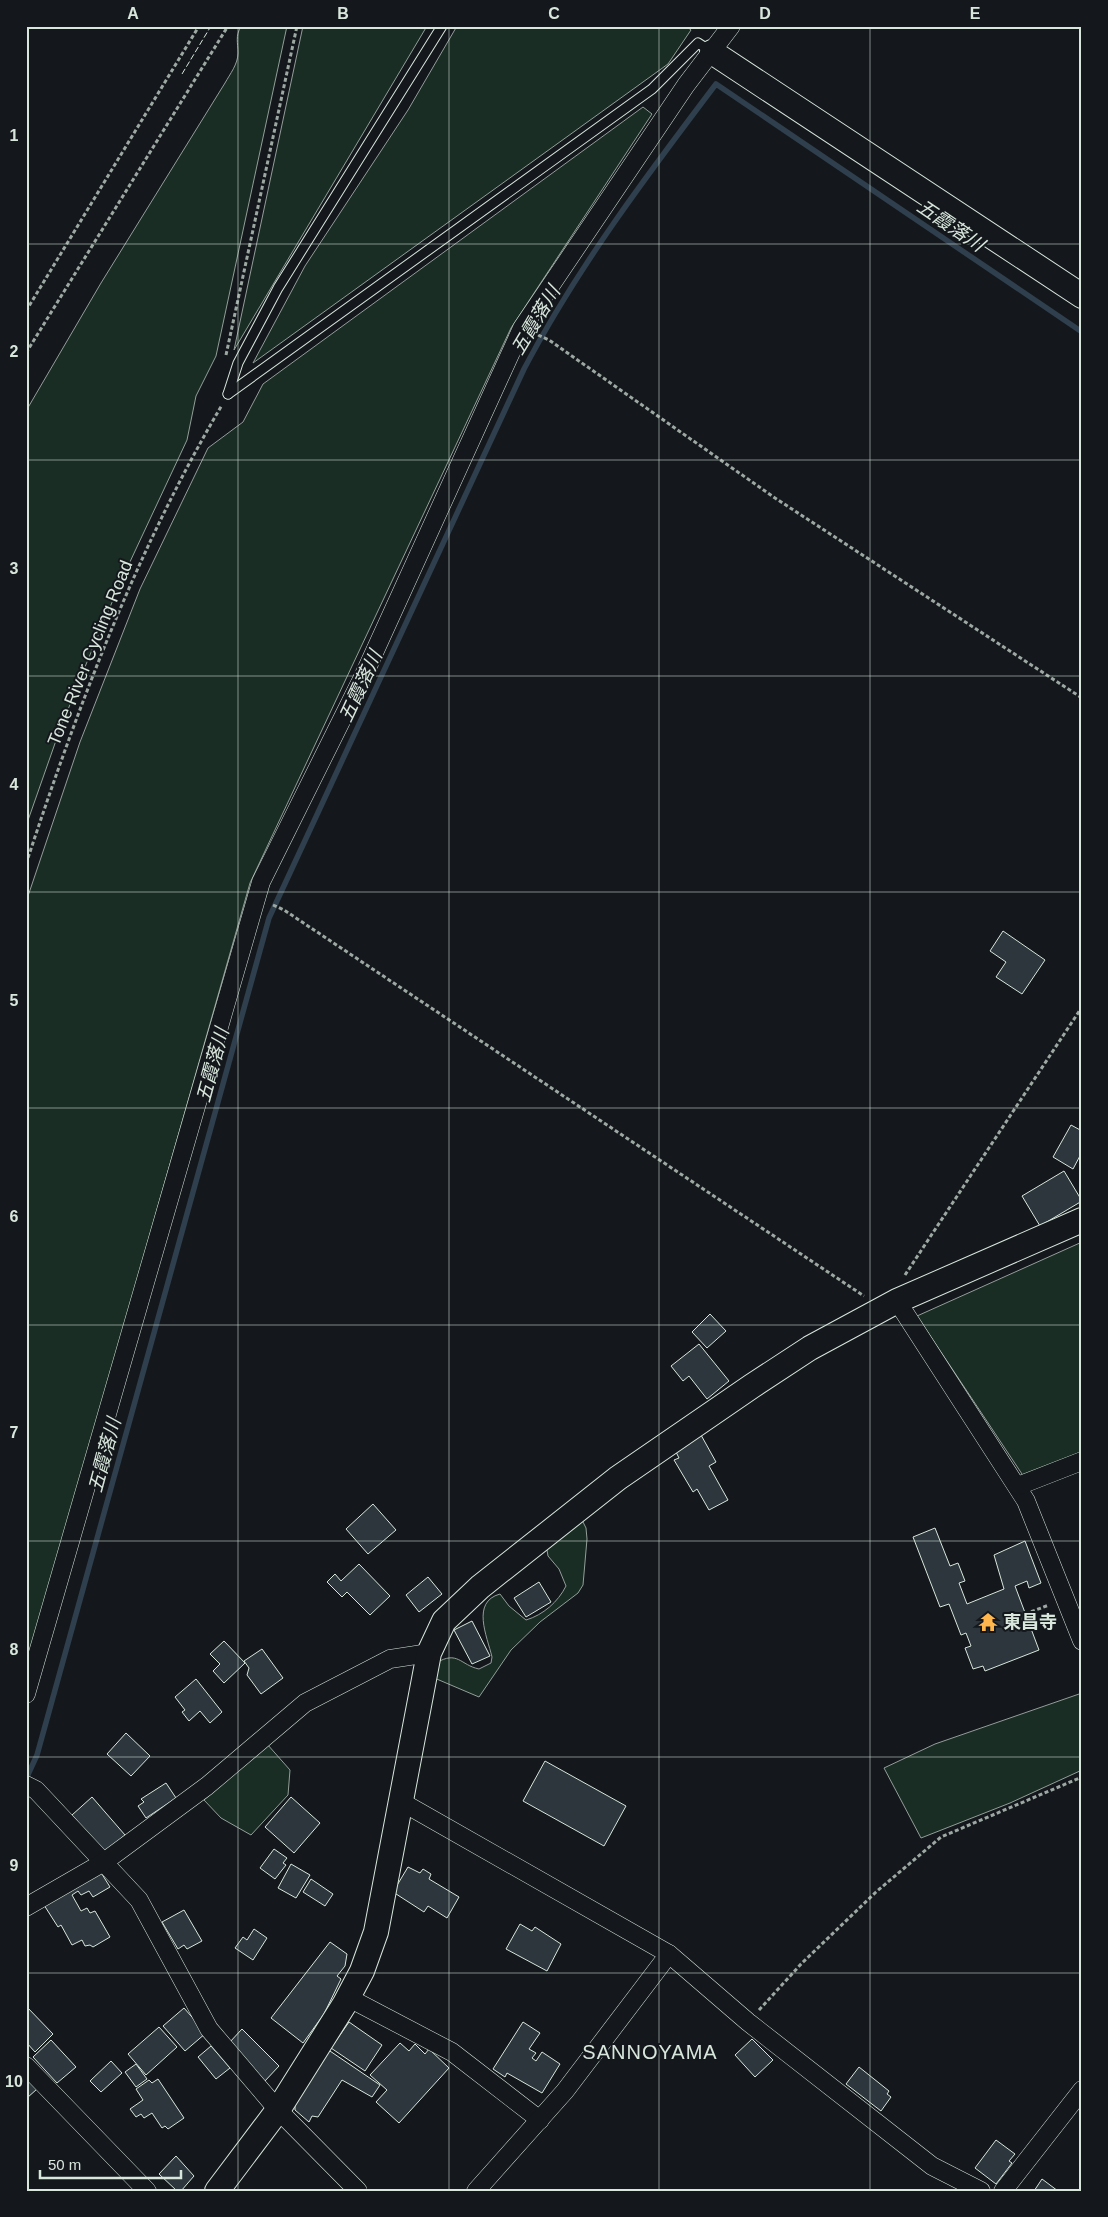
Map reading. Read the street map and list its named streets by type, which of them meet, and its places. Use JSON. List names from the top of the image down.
{
  "streets": {
    "path": ["Tone River Cycling Road"]
  },
  "districts": ["SANNOYAMA"],
  "water": ["五霞落川"],
  "places": {
    "temple": ["東昌寺"]
  },
  "scale_bar": "50 m",
  "grid": {
    "columns": [
      "A",
      "B",
      "C",
      "D",
      "E"
    ],
    "rows": [
      "1",
      "2",
      "3",
      "4",
      "5",
      "6",
      "7",
      "8",
      "9",
      "10"
    ]
  }
}
